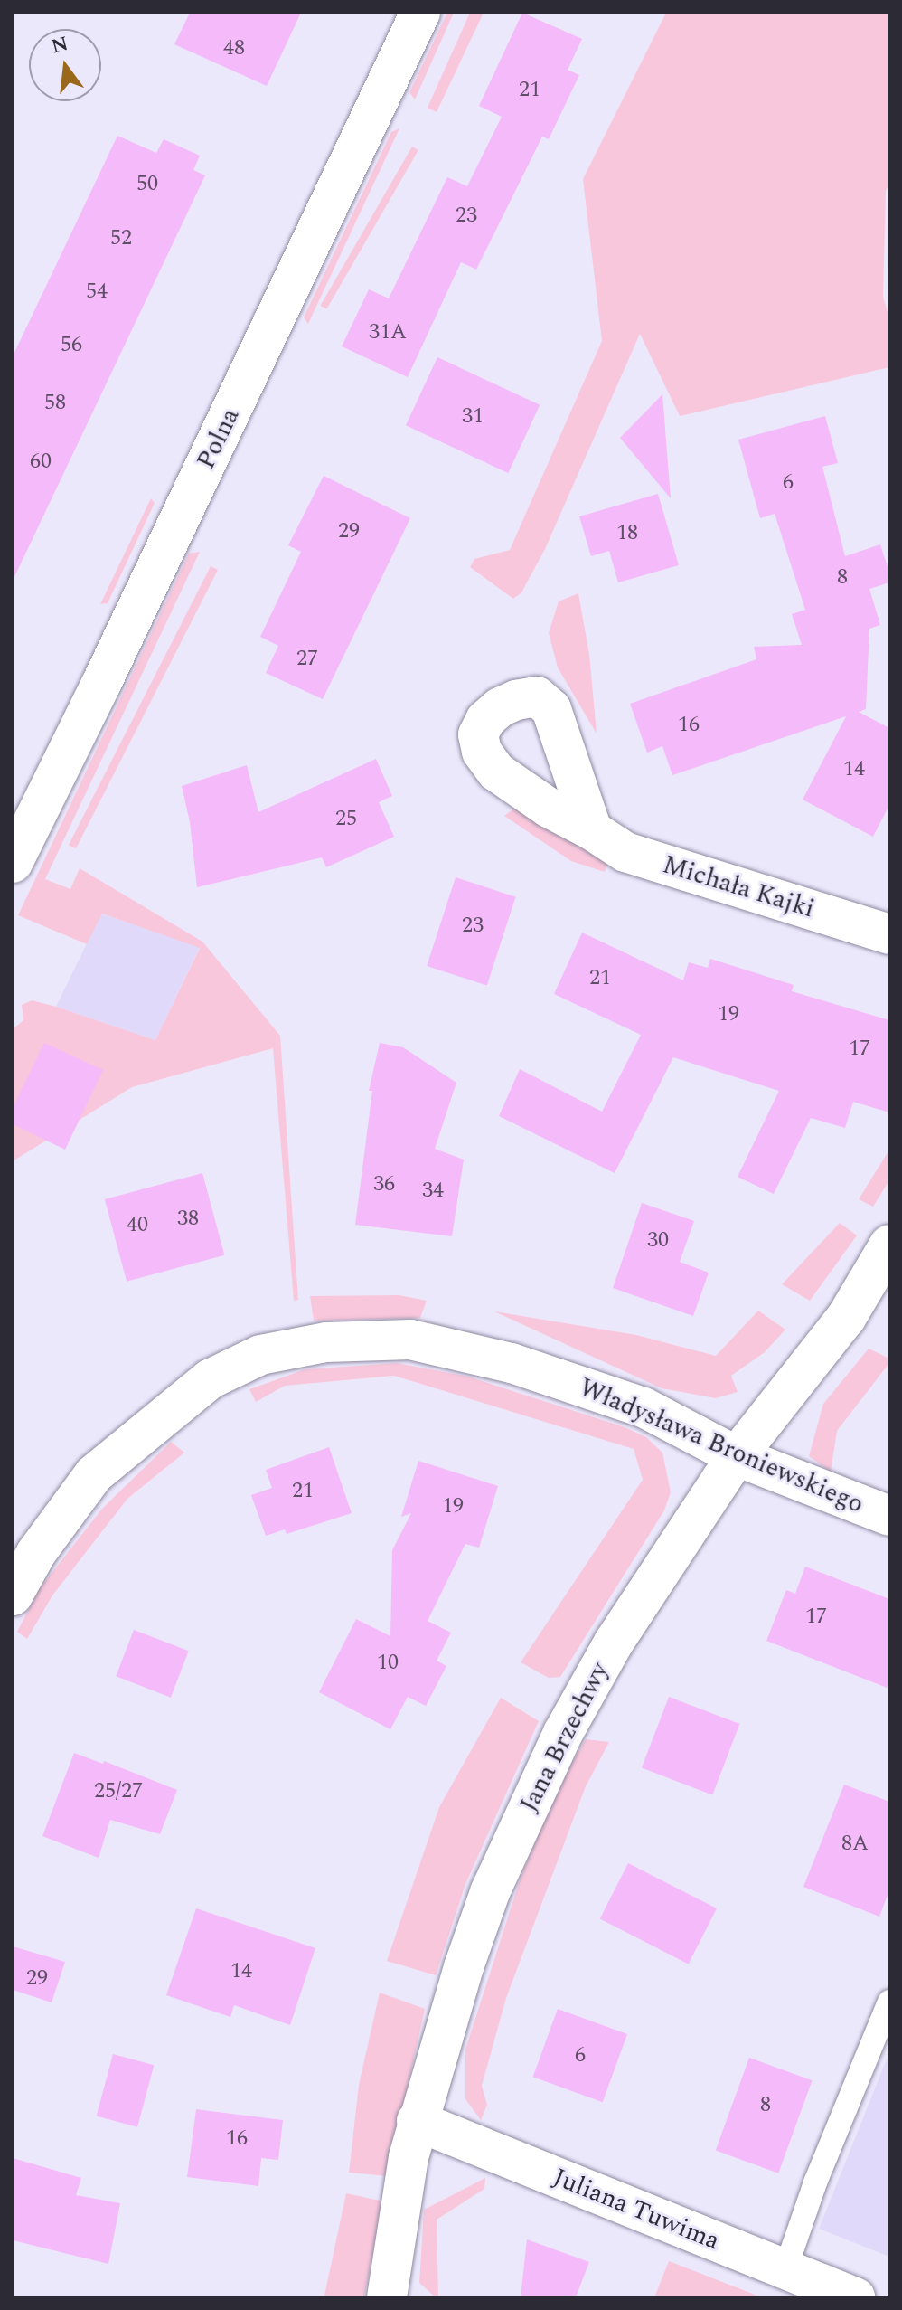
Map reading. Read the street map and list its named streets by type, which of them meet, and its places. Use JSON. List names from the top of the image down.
{
  "streets": {
    "street": [
      "Polna",
      "Michała Kajki",
      "Władysława Broniewskiego",
      "Jana Brzechwy",
      "Juliana Tuwima"
    ]
  },
  "crossings": [
    ["Władysława Broniewskiego", "Jana Brzechwy"],
    ["Jana Brzechwy", "Juliana Tuwima"]
  ],
  "house_numbers": [
    "48",
    "21",
    "50",
    "23",
    "52",
    "54",
    "31A",
    "56",
    "58",
    "31",
    "60",
    "6",
    "29",
    "18",
    "8",
    "27",
    "16",
    "14",
    "25",
    "23",
    "21",
    "19",
    "17",
    "36",
    "34",
    "38",
    "40",
    "30",
    "21",
    "19",
    "17",
    "10",
    "25/27",
    "8A",
    "14",
    "29",
    "6",
    "8",
    "16"
  ],
  "north": "top"
}
